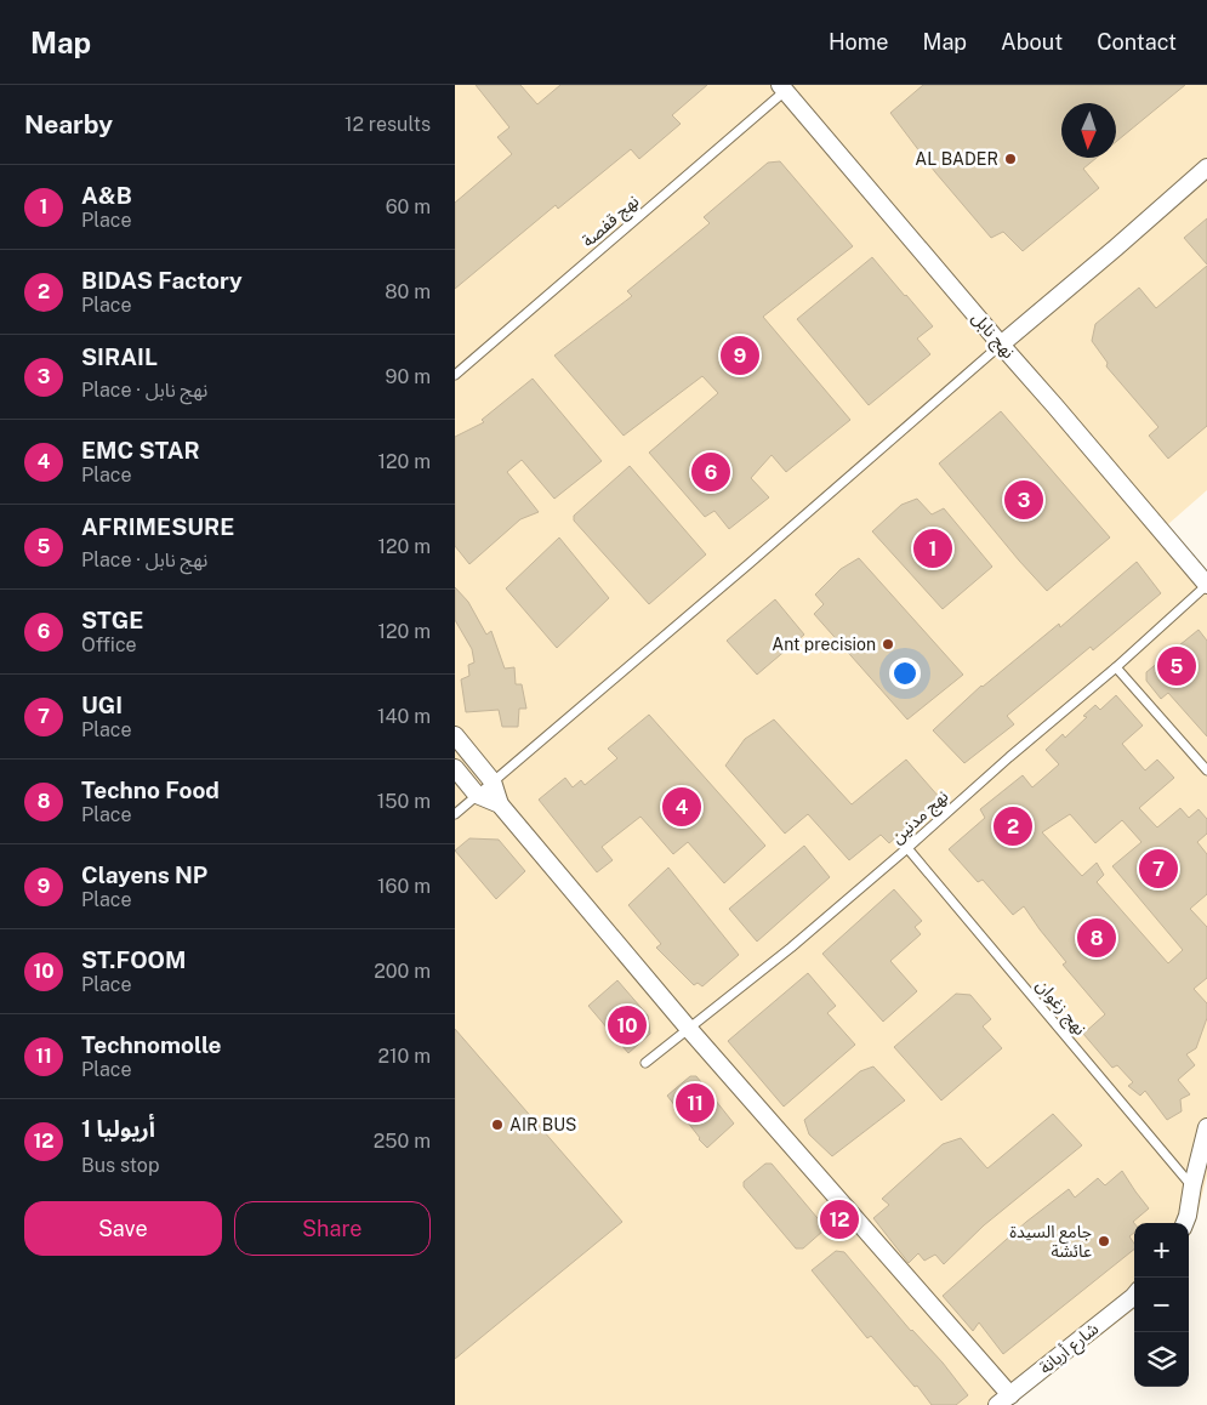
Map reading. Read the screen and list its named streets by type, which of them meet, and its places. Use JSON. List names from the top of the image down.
{
  "streets": {
    "street": ["نهج نابل", "شارع أريانة"],
    "lane": ["نهج قفصة", "نهج مدنين", "نهج زغوان"]
  },
  "crossings": [
    ["نهج قفصة", "نهج نابل"],
    ["نهج نابل", "نهج مدنين"],
    ["نهج مدنين", "نهج زغوان"]
  ],
  "places": [
    "AL BADER",
    "Ant precision",
    "AIR BUS",
    "جامع السيدة عائشة"
  ],
  "north": "bottom",
  "page": {
    "header": "Map",
    "nav": [
      "Home",
      "Map",
      "About",
      "Contact"
    ],
    "heading": ["Nearby", "12 results"],
    "list": [
      {
        "mark": "1",
        "name": "A&B",
        "note": "Place",
        "value": "60 m"
      },
      {
        "mark": "2",
        "name": "BIDAS Factory",
        "note": "Place",
        "value": "80 m"
      },
      {
        "mark": "3",
        "name": "SIRAIL",
        "note": "Place · نهج نابل",
        "value": "90 m"
      },
      {
        "mark": "4",
        "name": "EMC STAR",
        "note": "Place",
        "value": "120 m"
      },
      {
        "mark": "5",
        "name": "AFRIMESURE",
        "note": "Place · نهج نابل",
        "value": "120 m"
      },
      {
        "mark": "6",
        "name": "STGE",
        "note": "Office",
        "value": "120 m"
      },
      {
        "mark": "7",
        "name": "UGI",
        "note": "Place",
        "value": "140 m"
      },
      {
        "mark": "8",
        "name": "Techno Food",
        "note": "Place",
        "value": "150 m"
      },
      {
        "mark": "9",
        "name": "Clayens NP",
        "note": "Place",
        "value": "160 m"
      },
      {
        "mark": "10",
        "name": "ST.FOOM",
        "note": "Place",
        "value": "200 m"
      },
      {
        "mark": "11",
        "name": "Technomolle",
        "note": "Place",
        "value": "210 m"
      },
      {
        "mark": "12",
        "name": "أريوليا 1",
        "note": "Bus stop",
        "value": "250 m"
      }
    ],
    "pins": [
      "9",
      "6",
      "3",
      "1",
      "5",
      "4",
      "2",
      "7",
      "8",
      "10",
      "11",
      "12"
    ],
    "buttons": ["Save", "Share"],
    "map_buttons": ["+", "−"]
  }
}
